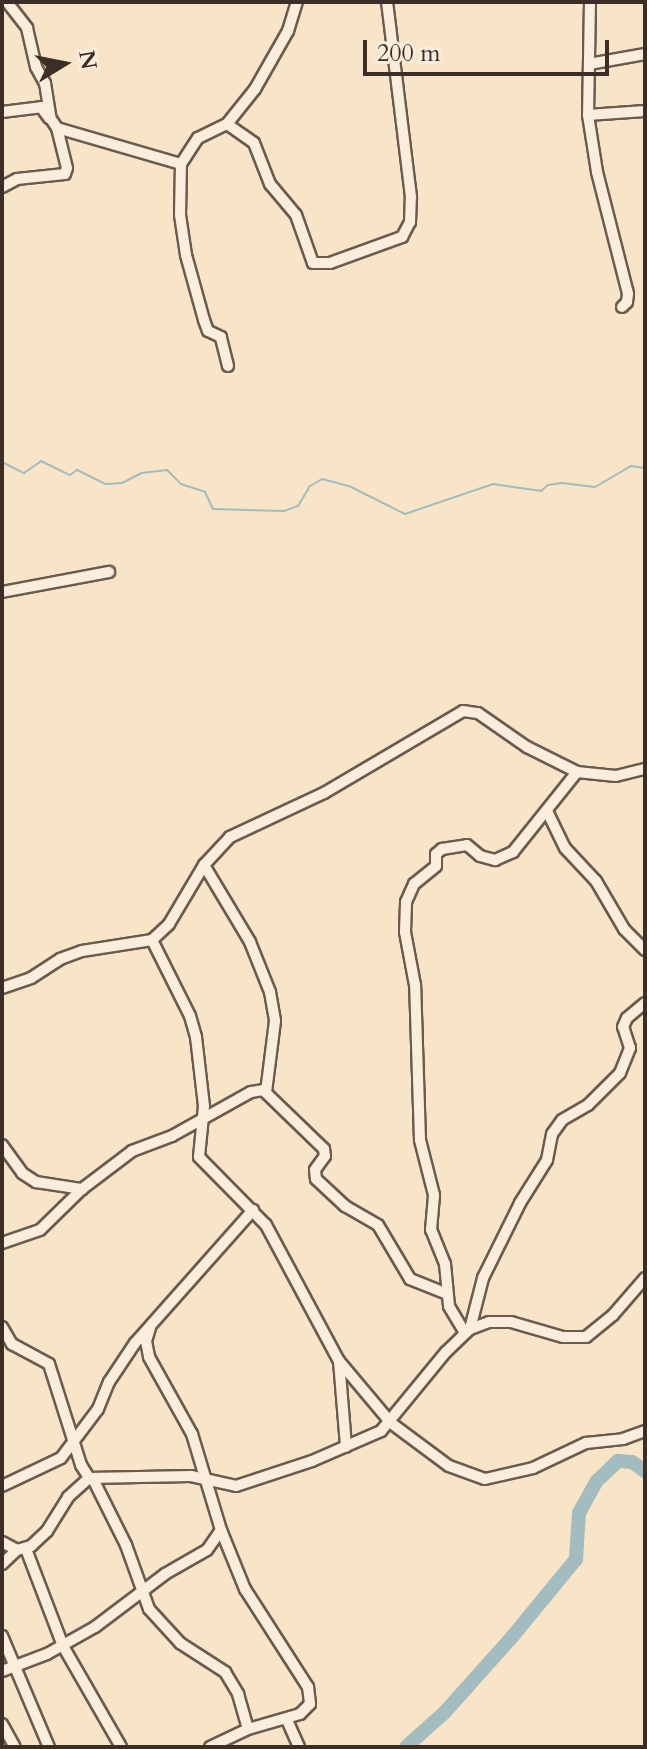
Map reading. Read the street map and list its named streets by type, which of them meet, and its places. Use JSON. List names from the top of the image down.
{
  "scale_bar": "200 m",
  "north": "right"
}
